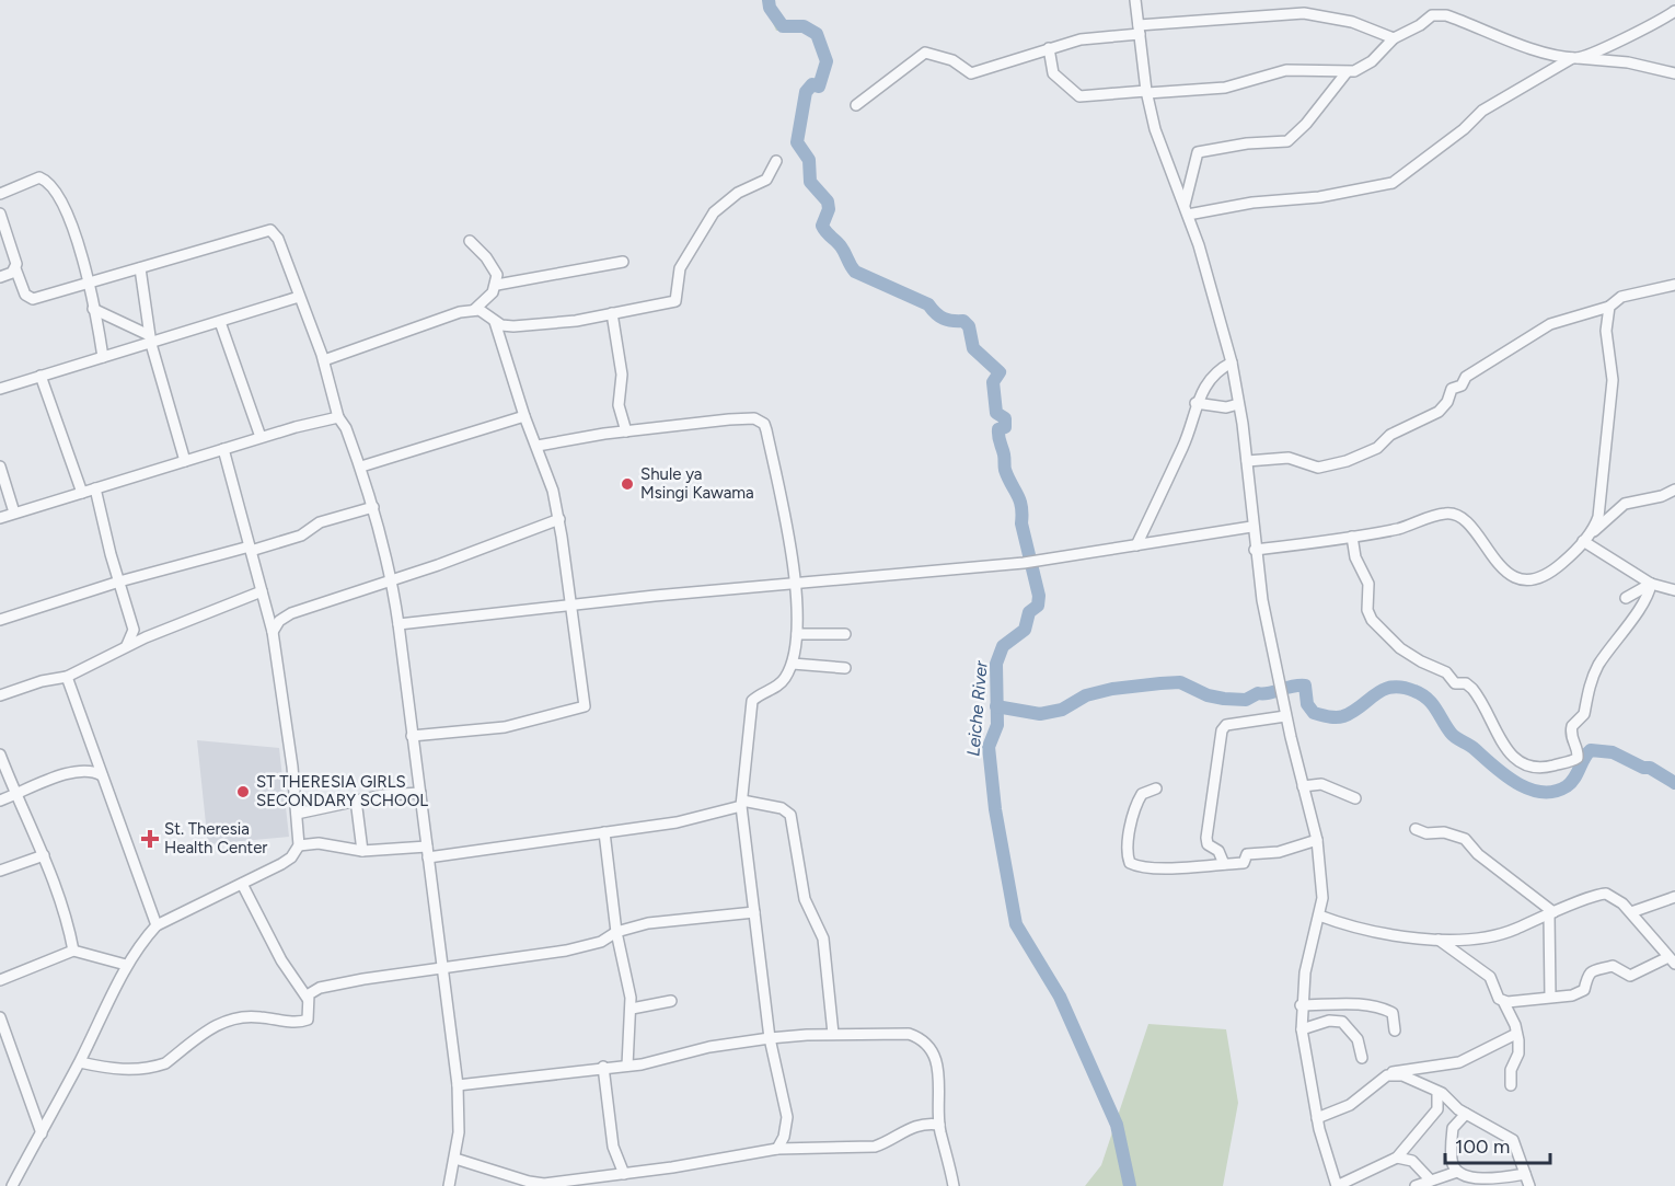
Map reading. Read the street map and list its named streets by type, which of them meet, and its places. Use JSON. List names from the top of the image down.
{
  "water": ["Leiche River"],
  "places": {
    "other": ["Shule ya Msingi Kawama", "ST THERESIA GIRLS SECONDARY SCHOOL"],
    "health": ["St. Theresia Health Center"]
  },
  "scale_bar": "100 m"
}
